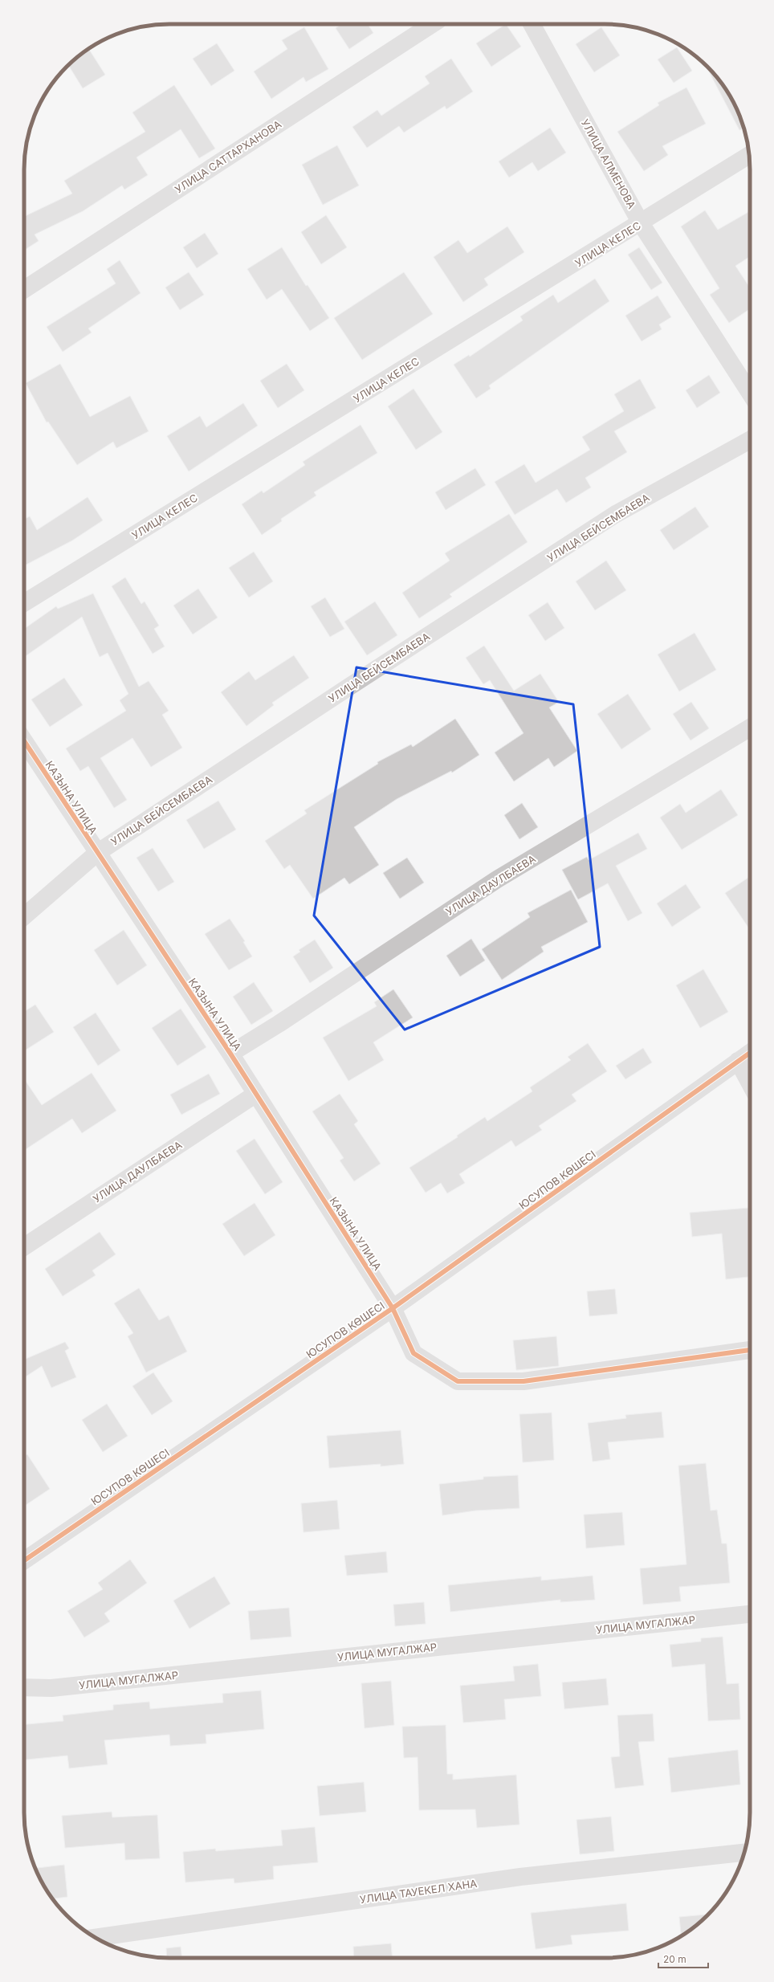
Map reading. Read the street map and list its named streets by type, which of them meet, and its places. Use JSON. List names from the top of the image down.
{
  "streets": {
    "street": [
      "УЛИЦА САТТАРХАНОВА",
      "УЛИЦА АЛМЕНОВА",
      "УЛИЦА КЕЛЕС",
      "УЛИЦА БЕЙСЕМБАЕВА",
      "КАЗЫНА УЛИЦА",
      "УЛИЦА ДАУЛБАЕВА",
      "ЮСУПОВ КӨШЕСІ",
      "УЛИЦА МУГАЛЖАР",
      "УЛИЦА ТАУЕКЕЛ ХАНА"
    ]
  },
  "crossings": [
    ["УЛИЦА АЛМЕНОВА", "УЛИЦА КЕЛЕС"],
    ["УЛИЦА БЕЙСЕМБАЕВА", "КАЗЫНА УЛИЦА"],
    ["КАЗЫНА УЛИЦА", "УЛИЦА ДАУЛБАЕВА"],
    ["КАЗЫНА УЛИЦА", "ЮСУПОВ КӨШЕСІ"]
  ],
  "scale_bar": "20 m"
}
